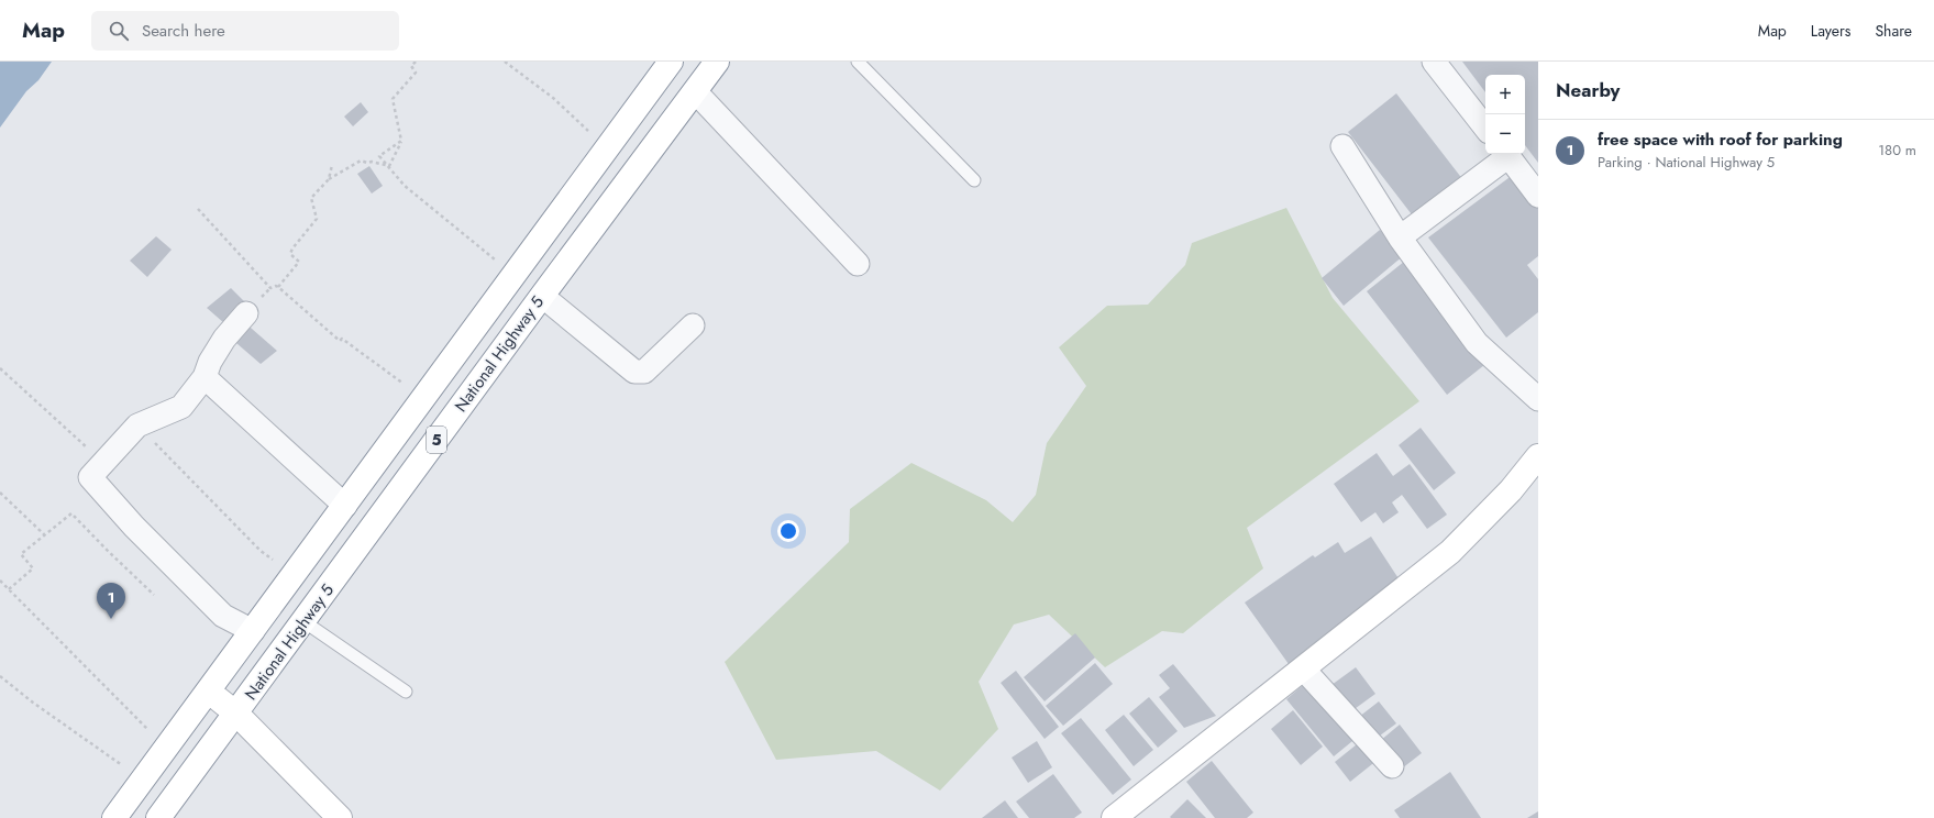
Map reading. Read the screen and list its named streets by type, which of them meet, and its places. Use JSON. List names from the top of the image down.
{
  "streets": {
    "main road": ["National Highway 5", "5"]
  },
  "page": {
    "header": "Map",
    "search": "Search here",
    "nav": ["Map", "Layers", "Share"],
    "heading": "Nearby",
    "map_buttons": ["+", "−"],
    "list": [
      {
        "mark": "1",
        "name": "free space with roof for parking",
        "note": "Parking · National Highway 5",
        "value": "180 m"
      }
    ],
    "pins": "1"
  }
}
